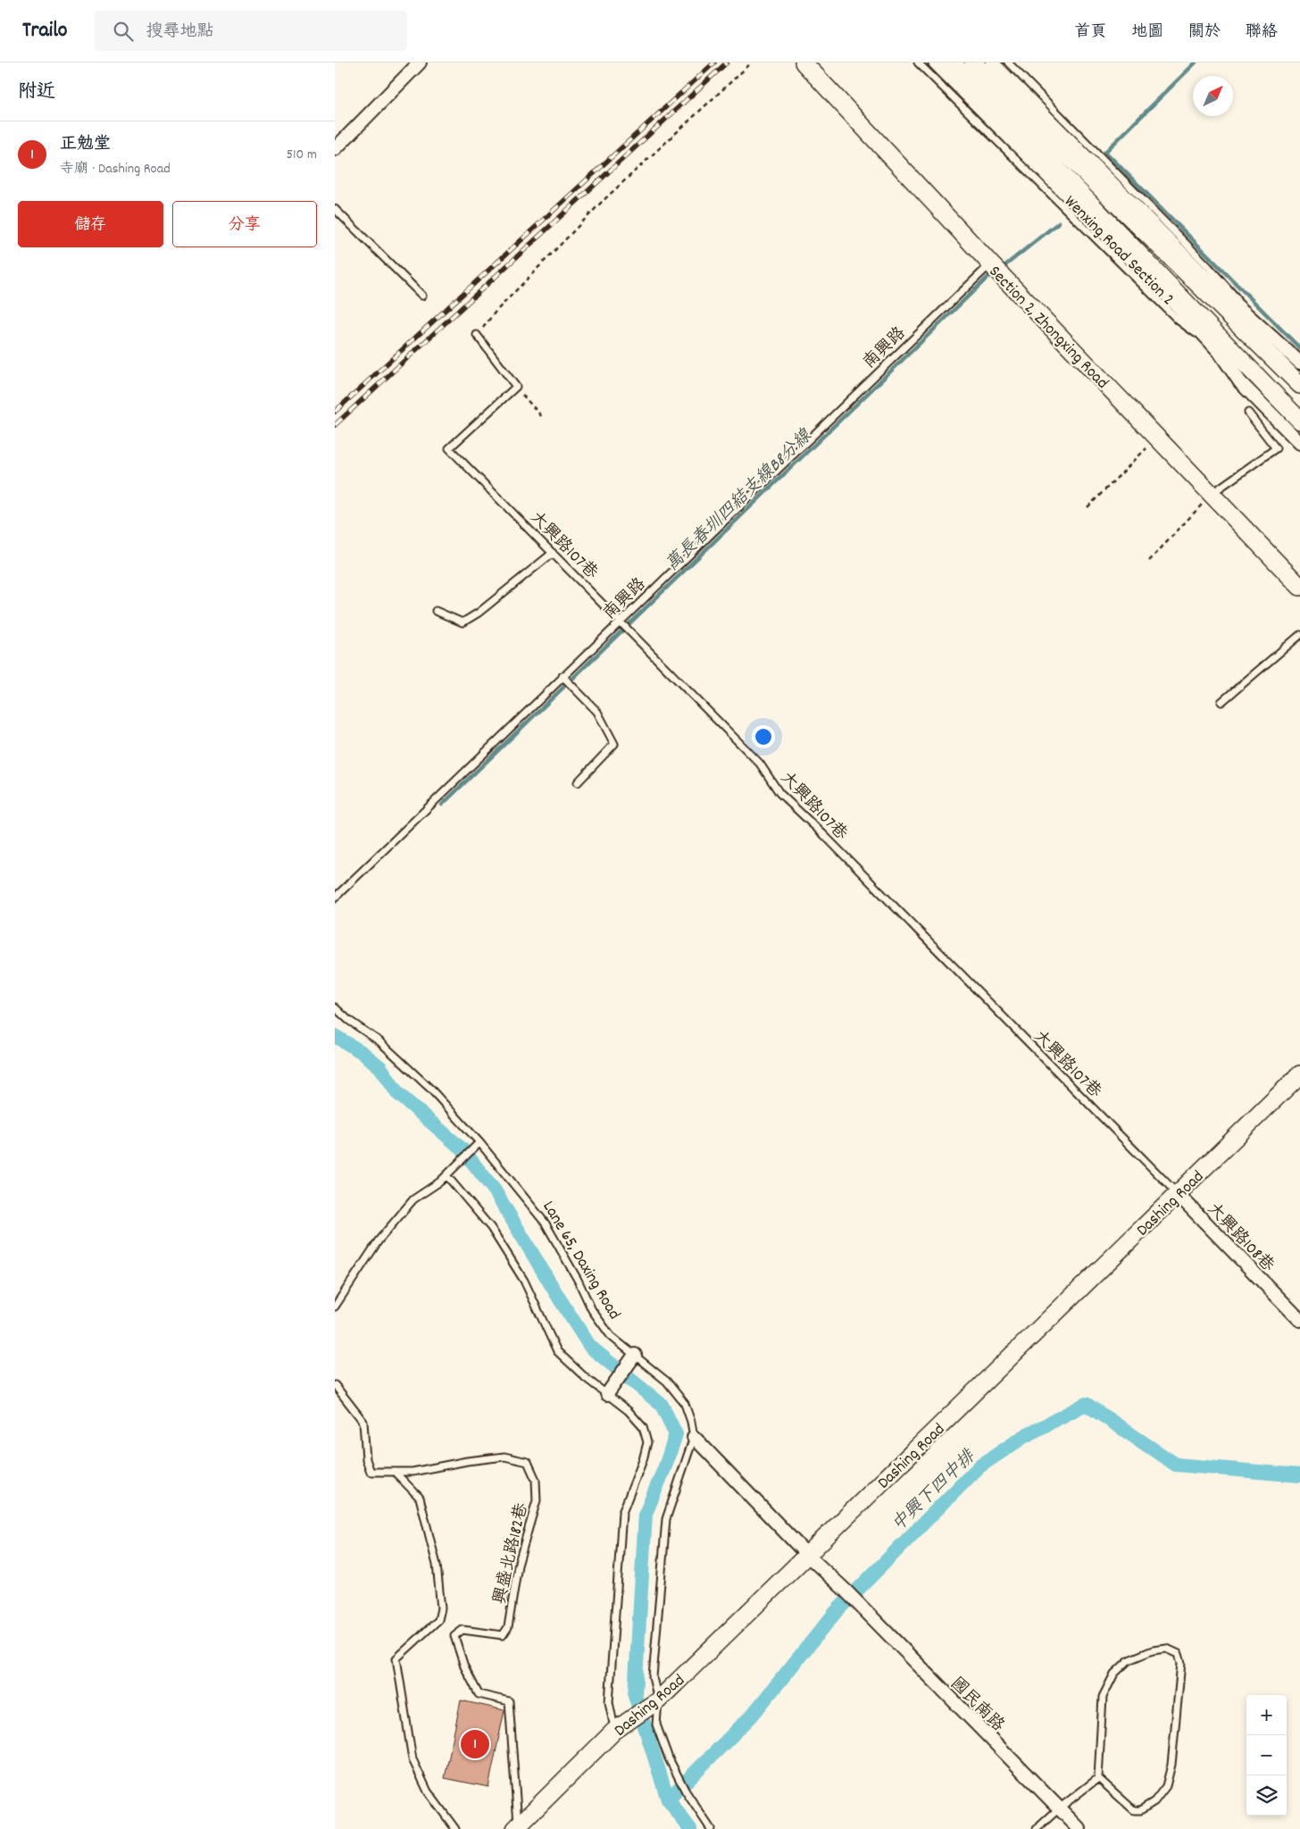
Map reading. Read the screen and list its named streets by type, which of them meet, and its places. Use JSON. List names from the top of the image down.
{
  "streets": {
    "street": [
      "Wenxing Road Section 2",
      "Section 2, Zhongxing Road",
      "Dashing Road",
      "大興路108巷",
      "國民南路"
    ],
    "lane": [
      "南興路",
      "大興路107巷",
      "Lane 65, Daxing Road",
      "興盛北路182巷"
    ]
  },
  "crossings": [
    ["Section 2, Zhongxing Road", "南興路"],
    ["南興路", "大興路107巷"],
    ["大興路107巷", "Dashing Road"],
    ["大興路107巷", "大興路108巷"],
    ["Dashing Road", "大興路108巷"],
    ["Dashing Road", "興盛北路182巷"],
    ["Dashing Road", "國民南路"]
  ],
  "water": ["萬長春圳四結支線B8分線", "中興下四中排"],
  "north": "top right",
  "page": {
    "header": "Trailo",
    "search": "搜尋地點",
    "nav": [
      "首頁",
      "地圖",
      "關於",
      "聯絡"
    ],
    "heading": "附近",
    "list": [
      {
        "mark": "1",
        "name": "正勉堂",
        "note": "寺廟 · Dashing Road",
        "value": "510 m"
      }
    ],
    "buttons": ["儲存", "分享"],
    "map_buttons": ["+", "−"],
    "pins": "1"
  }
}
